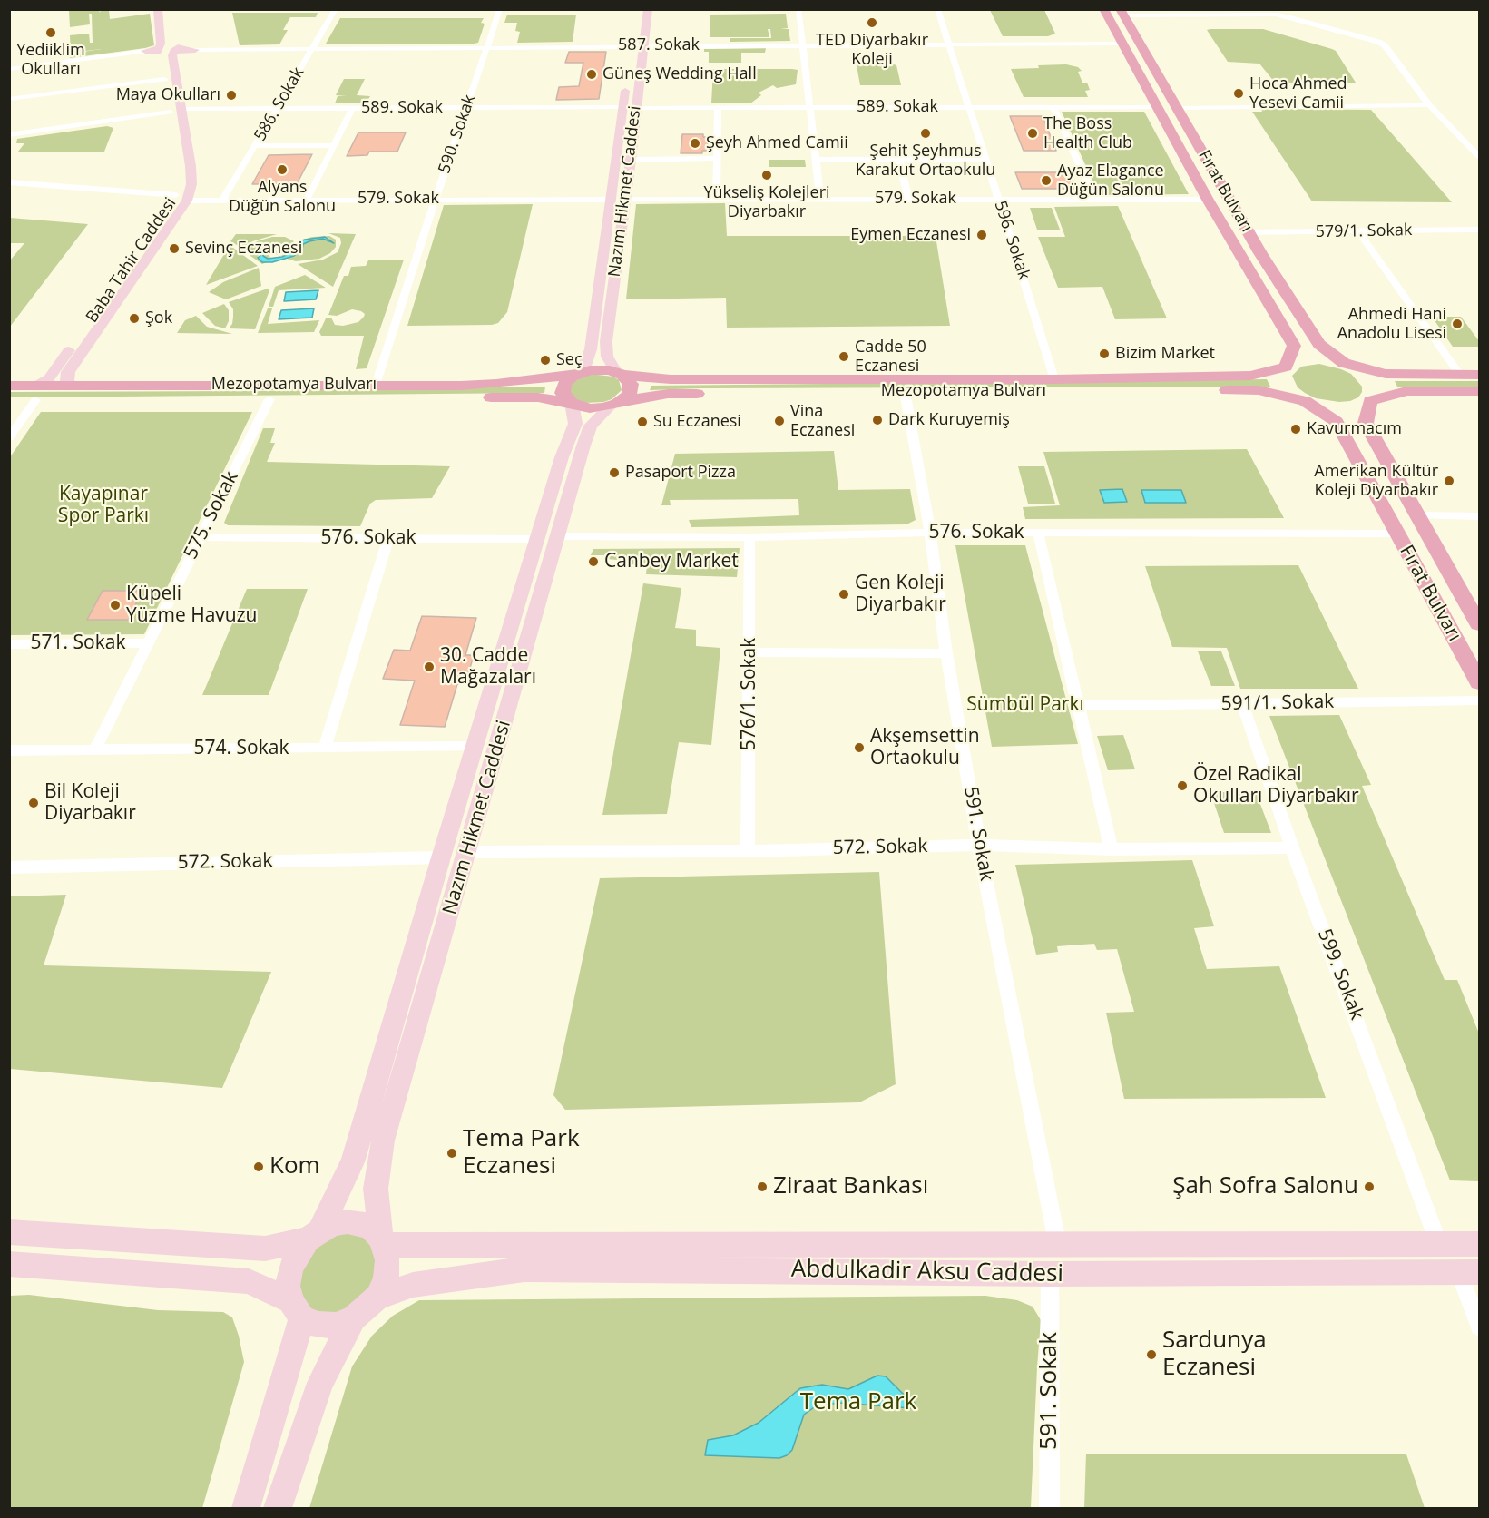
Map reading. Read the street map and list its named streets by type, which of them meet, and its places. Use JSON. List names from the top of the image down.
{
  "streets": {
    "main road": [
      "Nazım Hikmet Caddesi",
      "Fırat Bulvarı",
      "Baba Tahir Caddesi",
      "Mezopotamya Bulvarı",
      "Abdulkadir Aksu Caddesi"
    ],
    "street": [
      "587. Sokak",
      "586. Sokak",
      "589. Sokak",
      "590. Sokak",
      "579. Sokak",
      "579/1. Sokak",
      "596. Sokak",
      "575. Sokak",
      "576. Sokak",
      "571. Sokak",
      "576/1. Sokak",
      "591/1. Sokak",
      "574. Sokak",
      "591. Sokak",
      "572. Sokak",
      "599. Sokak"
    ]
  },
  "crossings": [
    ["587. Sokak", "586. Sokak"],
    ["587. Sokak", "590. Sokak"],
    ["587. Sokak", "Nazım Hikmet Caddesi"],
    ["587. Sokak", "Fırat Bulvarı"],
    ["587. Sokak", "596. Sokak"],
    ["586. Sokak", "589. Sokak"],
    ["586. Sokak", "579. Sokak"],
    ["589. Sokak", "590. Sokak"],
    ["589. Sokak", "Nazım Hikmet Caddesi"],
    ["589. Sokak", "Fırat Bulvarı"],
    ["589. Sokak", "596. Sokak"],
    ["589. Sokak", "Baba Tahir Caddesi"],
    ["590. Sokak", "579. Sokak"],
    ["590. Sokak", "Mezopotamya Bulvarı"],
    ["Nazım Hikmet Caddesi", "579. Sokak"],
    ["Nazım Hikmet Caddesi", "Mezopotamya Bulvarı"],
    ["Nazım Hikmet Caddesi", "576. Sokak"],
    ["Nazım Hikmet Caddesi", "574. Sokak"],
    ["Nazım Hikmet Caddesi", "572. Sokak"],
    ["Nazım Hikmet Caddesi", "Abdulkadir Aksu Caddesi"],
    ["Fırat Bulvarı", "579. Sokak"],
    ["Fırat Bulvarı", "579/1. Sokak"],
    ["Fırat Bulvarı", "Mezopotamya Bulvarı"],
    ["Fırat Bulvarı", "576. Sokak"],
    ["579. Sokak", "596. Sokak"],
    ["579. Sokak", "Baba Tahir Caddesi"],
    ["596. Sokak", "Mezopotamya Bulvarı"],
    ["Baba Tahir Caddesi", "Mezopotamya Bulvarı"],
    ["Mezopotamya Bulvarı", "575. Sokak"],
    ["Mezopotamya Bulvarı", "591. Sokak"],
    ["575. Sokak", "576. Sokak"],
    ["575. Sokak", "571. Sokak"],
    ["575. Sokak", "574. Sokak"],
    ["576. Sokak", "576/1. Sokak"],
    ["576. Sokak", "591. Sokak"],
    ["576/1. Sokak", "572. Sokak"],
    ["591/1. Sokak", "599. Sokak"],
    ["591. Sokak", "572. Sokak"],
    ["591. Sokak", "Abdulkadir Aksu Caddesi"],
    ["572. Sokak", "599. Sokak"],
    ["599. Sokak", "Abdulkadir Aksu Caddesi"]
  ],
  "parks": ["Kayapınar Spor Parkı", "Sümbül Parkı", "Tema Park"],
  "places": [
    "TED Diyarbakır Koleji",
    "Yediiklim Okulları",
    "Güneş Wedding Hall",
    "Hoca Ahmed Yesevi Camii",
    "Maya Okulları",
    "Şehit Şeyhmus Karakut Ortaokulu",
    "The Boss Health Club",
    "Şeyh Ahmed Camii",
    "Alyans Düğün Salonu",
    "Yükseliş Kolejleri Diyarbakır",
    "Ayaz Elagance Düğün Salonu",
    "Eymen Eczanesi",
    "Sevinç Eczanesi",
    "Şok",
    "Ahmedi Hani Anadolu Lisesi",
    "Bizim Market",
    "Cadde 50 Eczanesi",
    "Seç",
    "Dark Kuruyemiş",
    "Vina Eczanesi",
    "Su Eczanesi",
    "Kavurmacım",
    "Pasaport Pizza",
    "Amerikan Kültür Koleji Diyarbakır",
    "Canbey Market",
    "Gen Koleji Diyarbakır",
    "Küpeli Yüzme Havuzu",
    "30. Cadde Mağazaları",
    "Akşemsettin Ortaokulu",
    "Özel Radikal Okulları Diyarbakır",
    "Bil Koleji Diyarbakır",
    "Tema Park Eczanesi",
    "Kom",
    "Ziraat Bankası",
    "Şah Sofra Salonu",
    "Sardunya Eczanesi"
  ]
}
